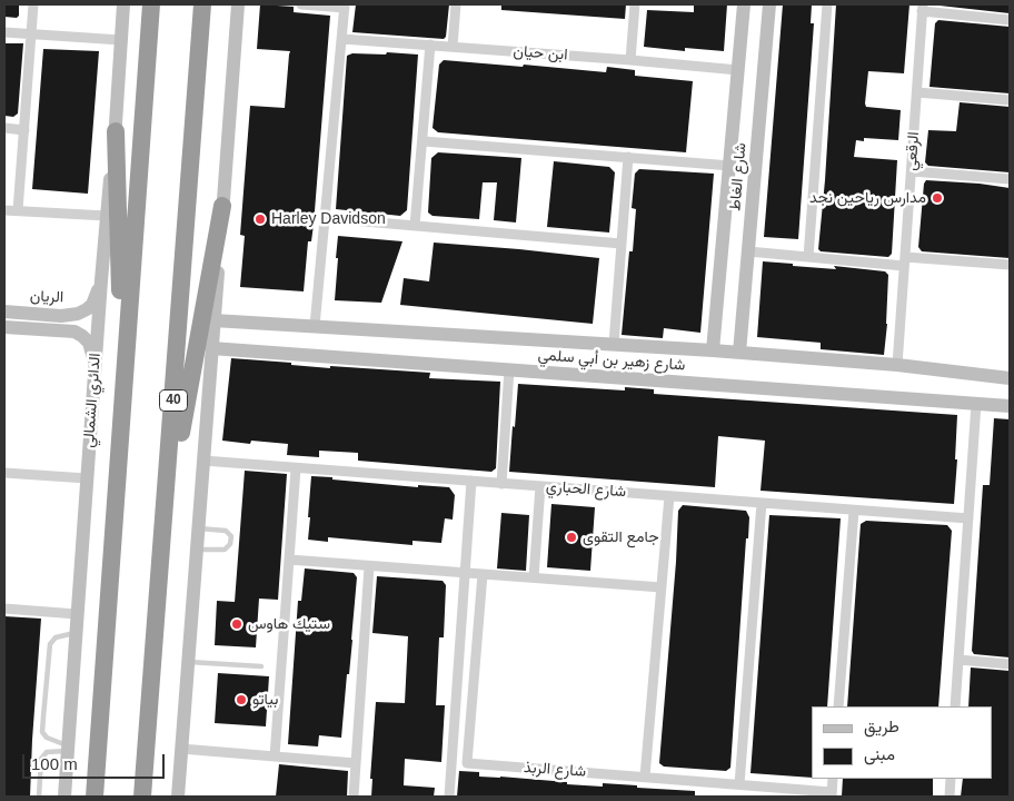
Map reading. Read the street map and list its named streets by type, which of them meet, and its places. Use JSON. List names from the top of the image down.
{
  "streets": {
    "highway": ["الدائري الشمالي", "40"],
    "street": [
      "ابن حيان",
      "الرقعي",
      "شارع الغاط",
      "الريان",
      "شارع زهير بن أبي سلمي",
      "شارع الحباري",
      "شارع الربذ"
    ]
  },
  "crossings": [
    ["ابن حيان", "شارع الغاط"],
    ["الرقعي", "شارع زهير بن أبي سلمي"],
    ["شارع الغاط", "شارع زهير بن أبي سلمي"],
    ["الريان", "الدائري الشمالي"]
  ],
  "places": [
    "مدارس رياحين نجد",
    "Harley Davidson",
    "جامع التقوى",
    "ستيك هاوس",
    "بياتو"
  ],
  "legend": ["طريق", "مبنى"],
  "scale_bar": "100 m"
}
